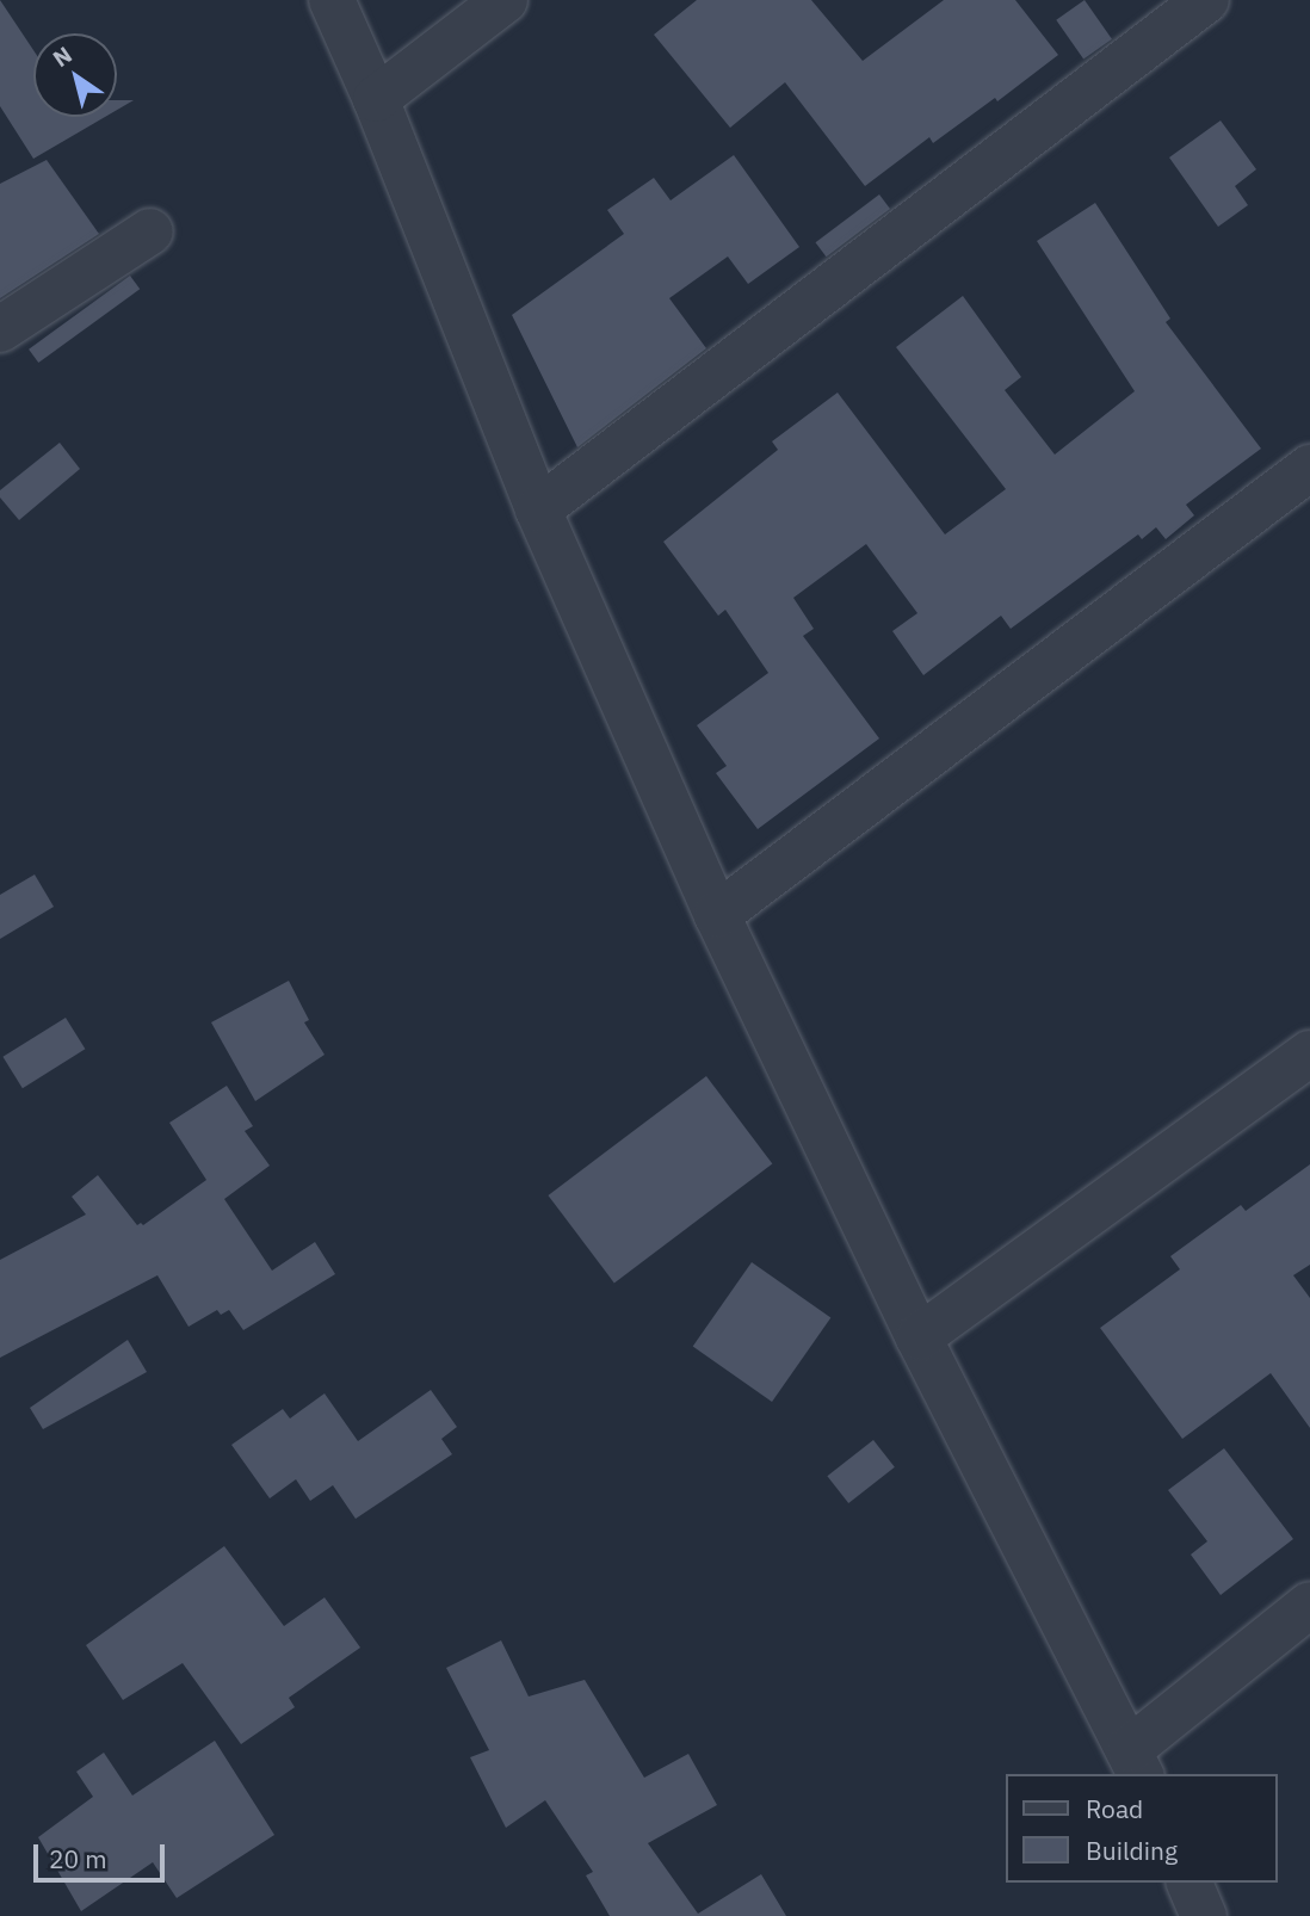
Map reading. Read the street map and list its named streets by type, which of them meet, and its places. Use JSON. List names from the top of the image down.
{
  "legend": ["Road", "Building"],
  "scale_bar": "20 m",
  "north": "top left"
}
